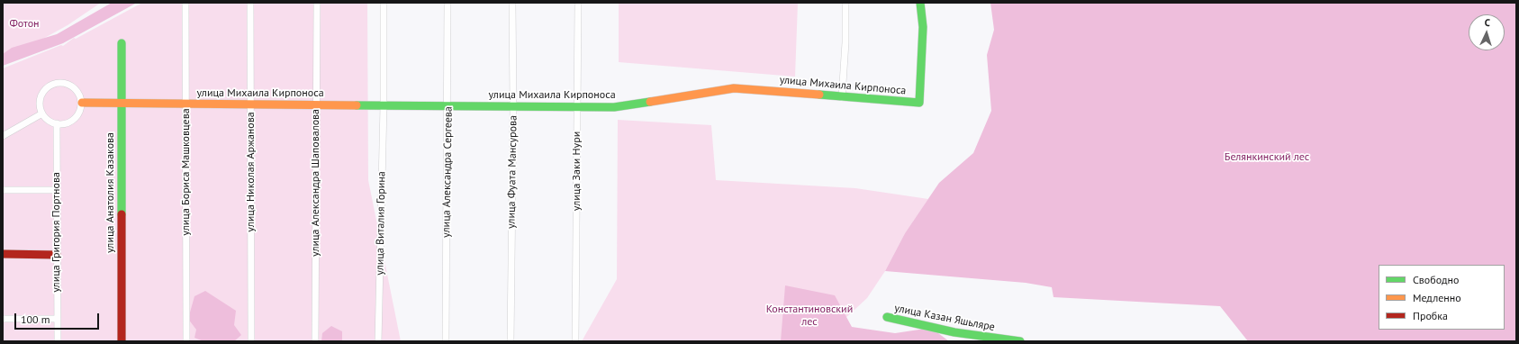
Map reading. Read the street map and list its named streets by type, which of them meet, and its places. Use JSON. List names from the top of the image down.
{
  "streets": {
    "street": [
      "улица Михаила Кирпоноса",
      "улица Заки Нури",
      "улица Бориса Машковцева",
      "улица Николая Аржанова",
      "улица Александра Сергеева",
      "улица Фуата Мансурова",
      "улица Александра Шаповалова",
      "улица Анатолия Казакова",
      "улица Виталия Горина",
      "улица Григория Портнова",
      "улица Казан Яшьляре"
    ]
  },
  "crossings": [
    ["улица Михаила Кирпоноса", "улица Заки Нури"],
    ["улица Михаила Кирпоноса", "улица Бориса Машковцева"],
    ["улица Михаила Кирпоноса", "улица Николая Аржанова"],
    ["улица Михаила Кирпоноса", "улица Александра Сергеева"],
    ["улица Михаила Кирпоноса", "улица Фуата Мансурова"],
    ["улица Михаила Кирпоноса", "улица Александра Шаповалова"],
    ["улица Михаила Кирпоноса", "улица Анатолия Казакова"],
    ["улица Михаила Кирпоноса", "улица Виталия Горина"],
    ["улица Михаила Кирпоноса", "улица Григория Портнова"]
  ],
  "parks": ["Фотон", "Белянкинский лес", "Константиновский лес"],
  "legend": ["Свободно", "Медленно", "Пробка"],
  "scale_bar": "100 m",
  "north": "top"
}
